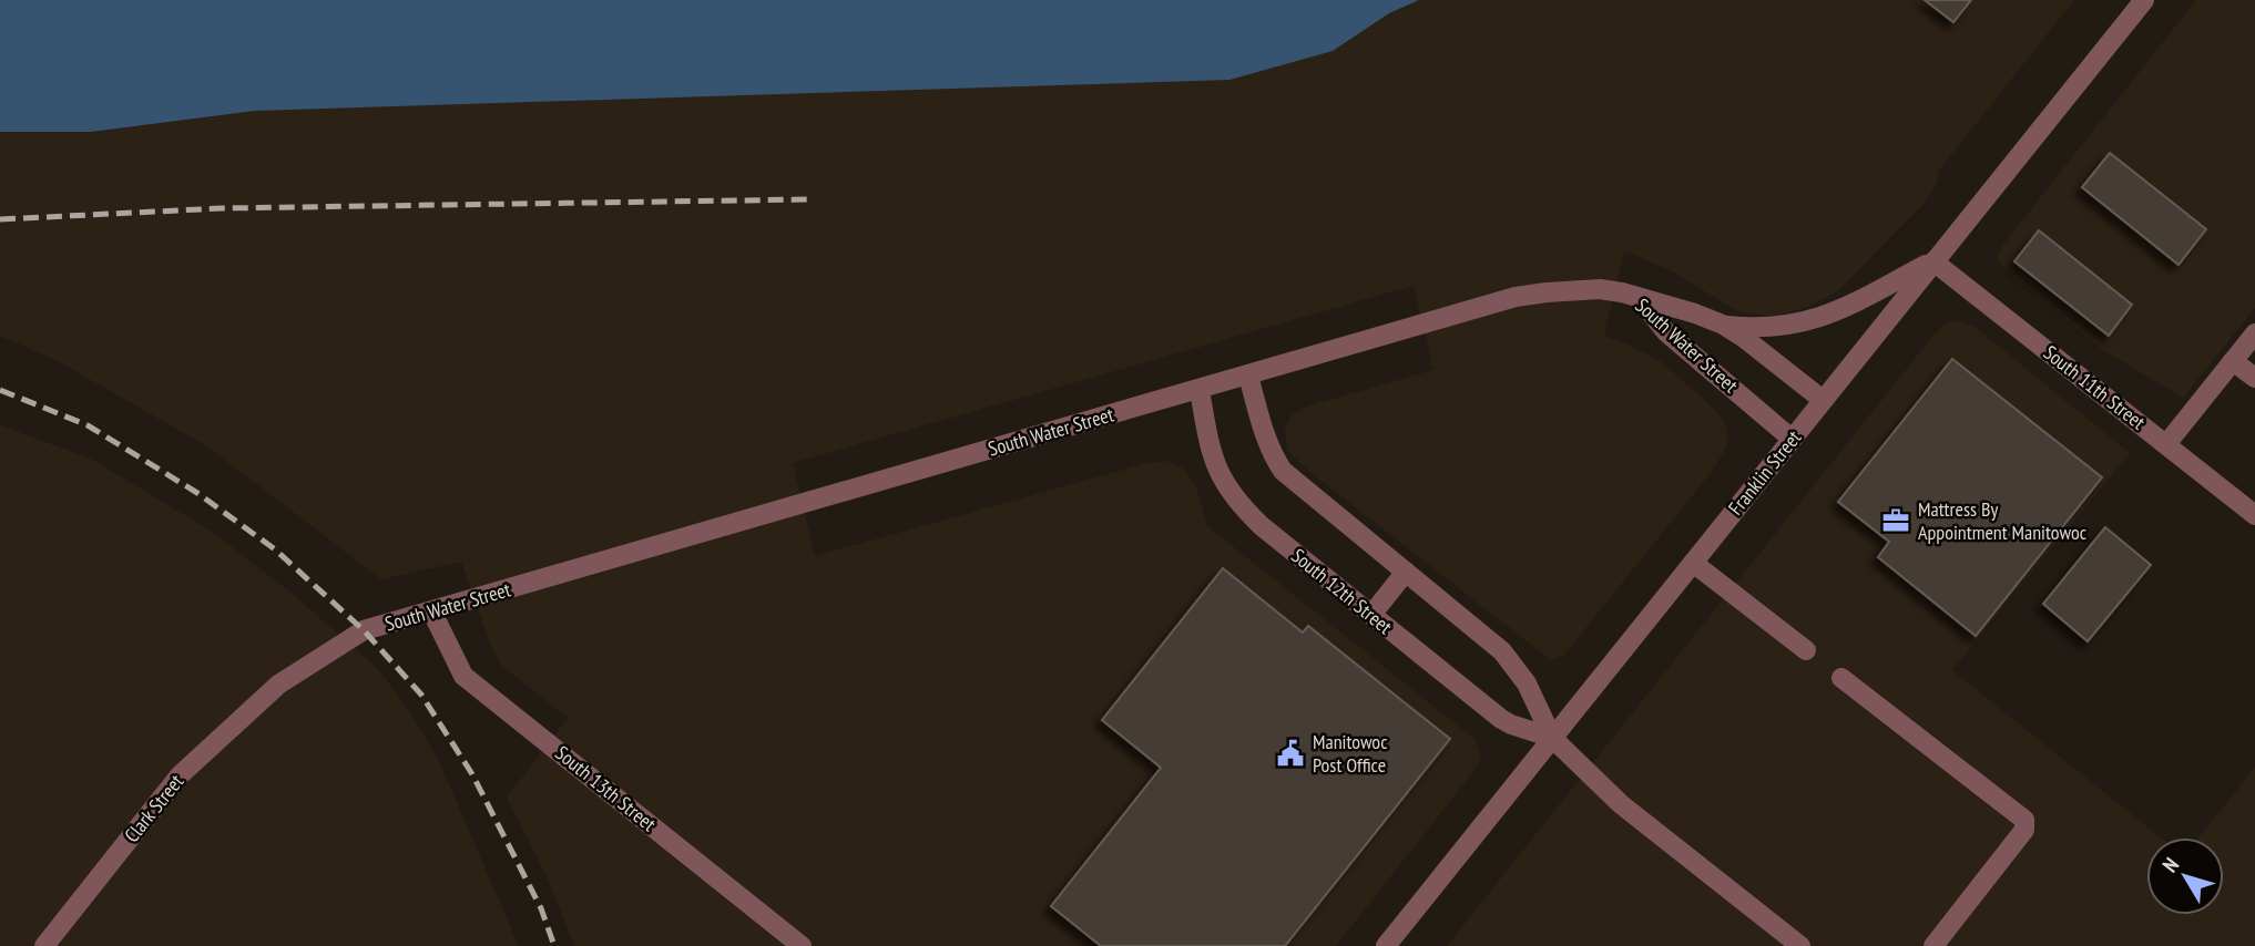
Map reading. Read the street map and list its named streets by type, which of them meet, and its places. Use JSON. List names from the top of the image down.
{
  "streets": {
    "street": [
      "South Water Street",
      "South 11th Street",
      "Franklin Street",
      "South 12th Street",
      "South 13th Street",
      "Clark Street"
    ]
  },
  "crossings": [
    ["South Water Street", "Franklin Street"],
    ["South Water Street", "South 12th Street"],
    ["South Water Street", "South 13th Street"],
    ["South Water Street", "Clark Street"],
    ["South 11th Street", "Franklin Street"],
    ["Franklin Street", "South 12th Street"]
  ],
  "places": {
    "office": ["Mattress By Appointment Manitowoc"],
    "public building": ["Manitowoc Post Office"]
  },
  "north": "top left"
}
